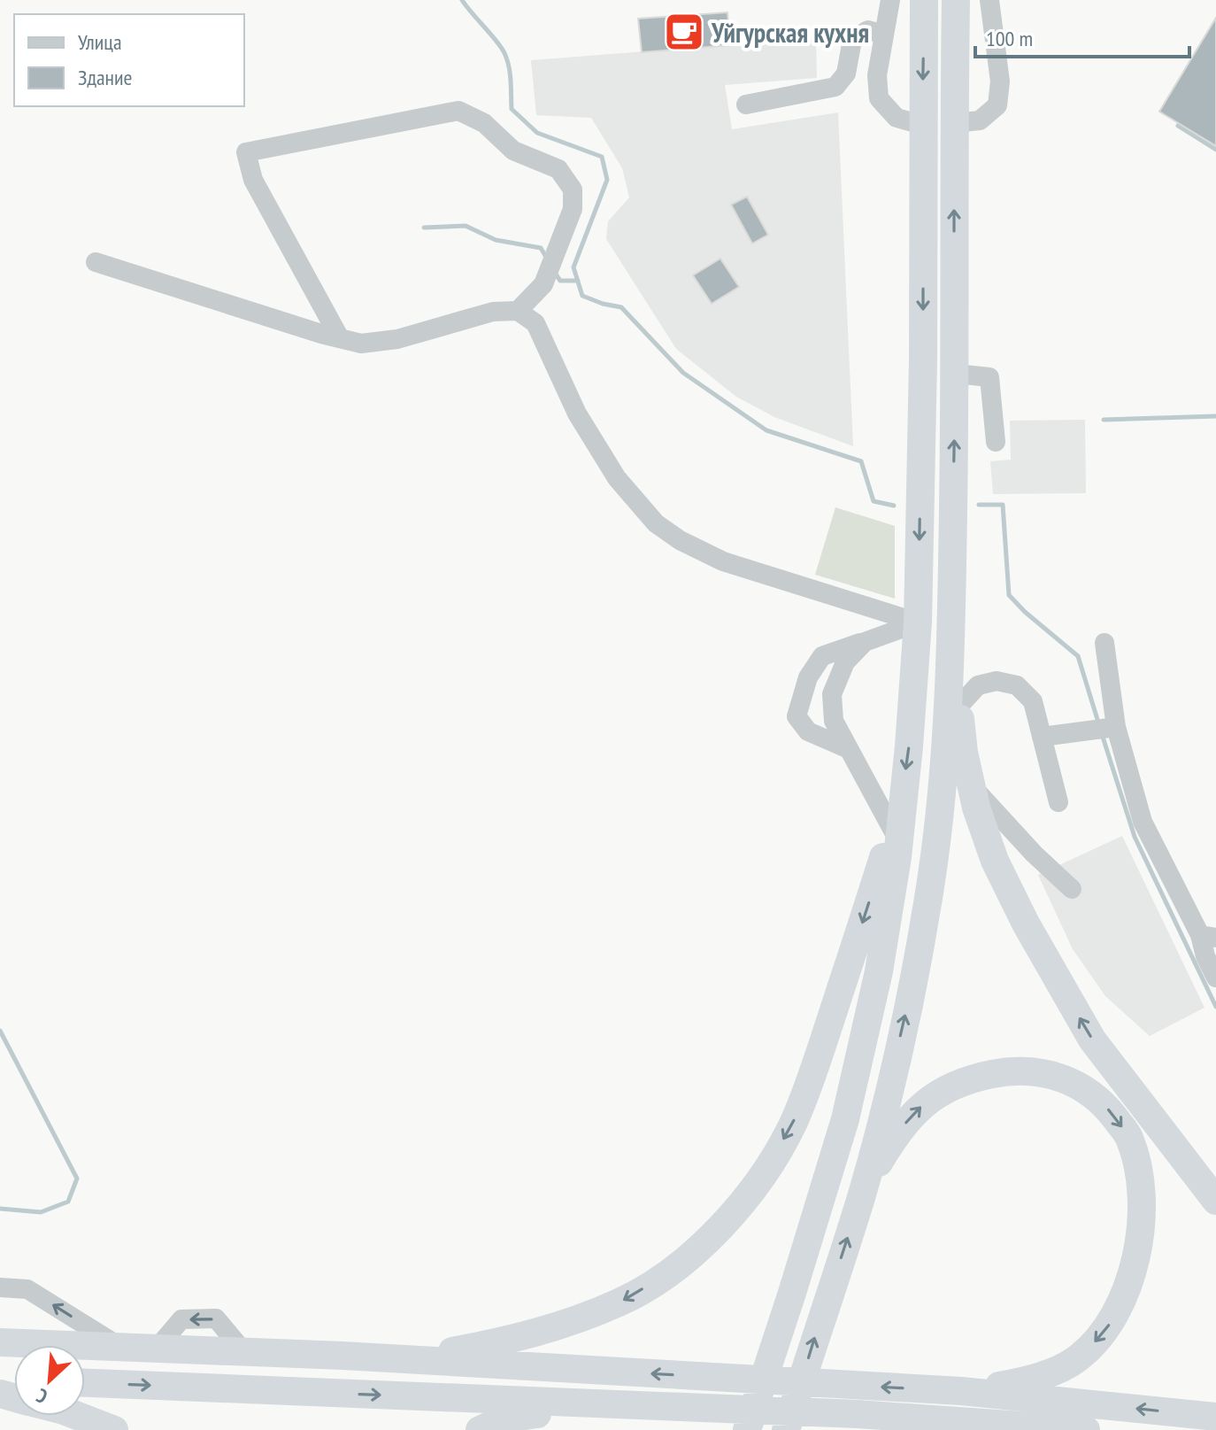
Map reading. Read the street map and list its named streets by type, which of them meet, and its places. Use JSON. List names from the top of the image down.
{
  "places": {
    "cafe": ["Уйгурская кухня"]
  },
  "legend": ["Улица", "Здание"],
  "scale_bar": "100 m",
  "north": "bottom left"
}
